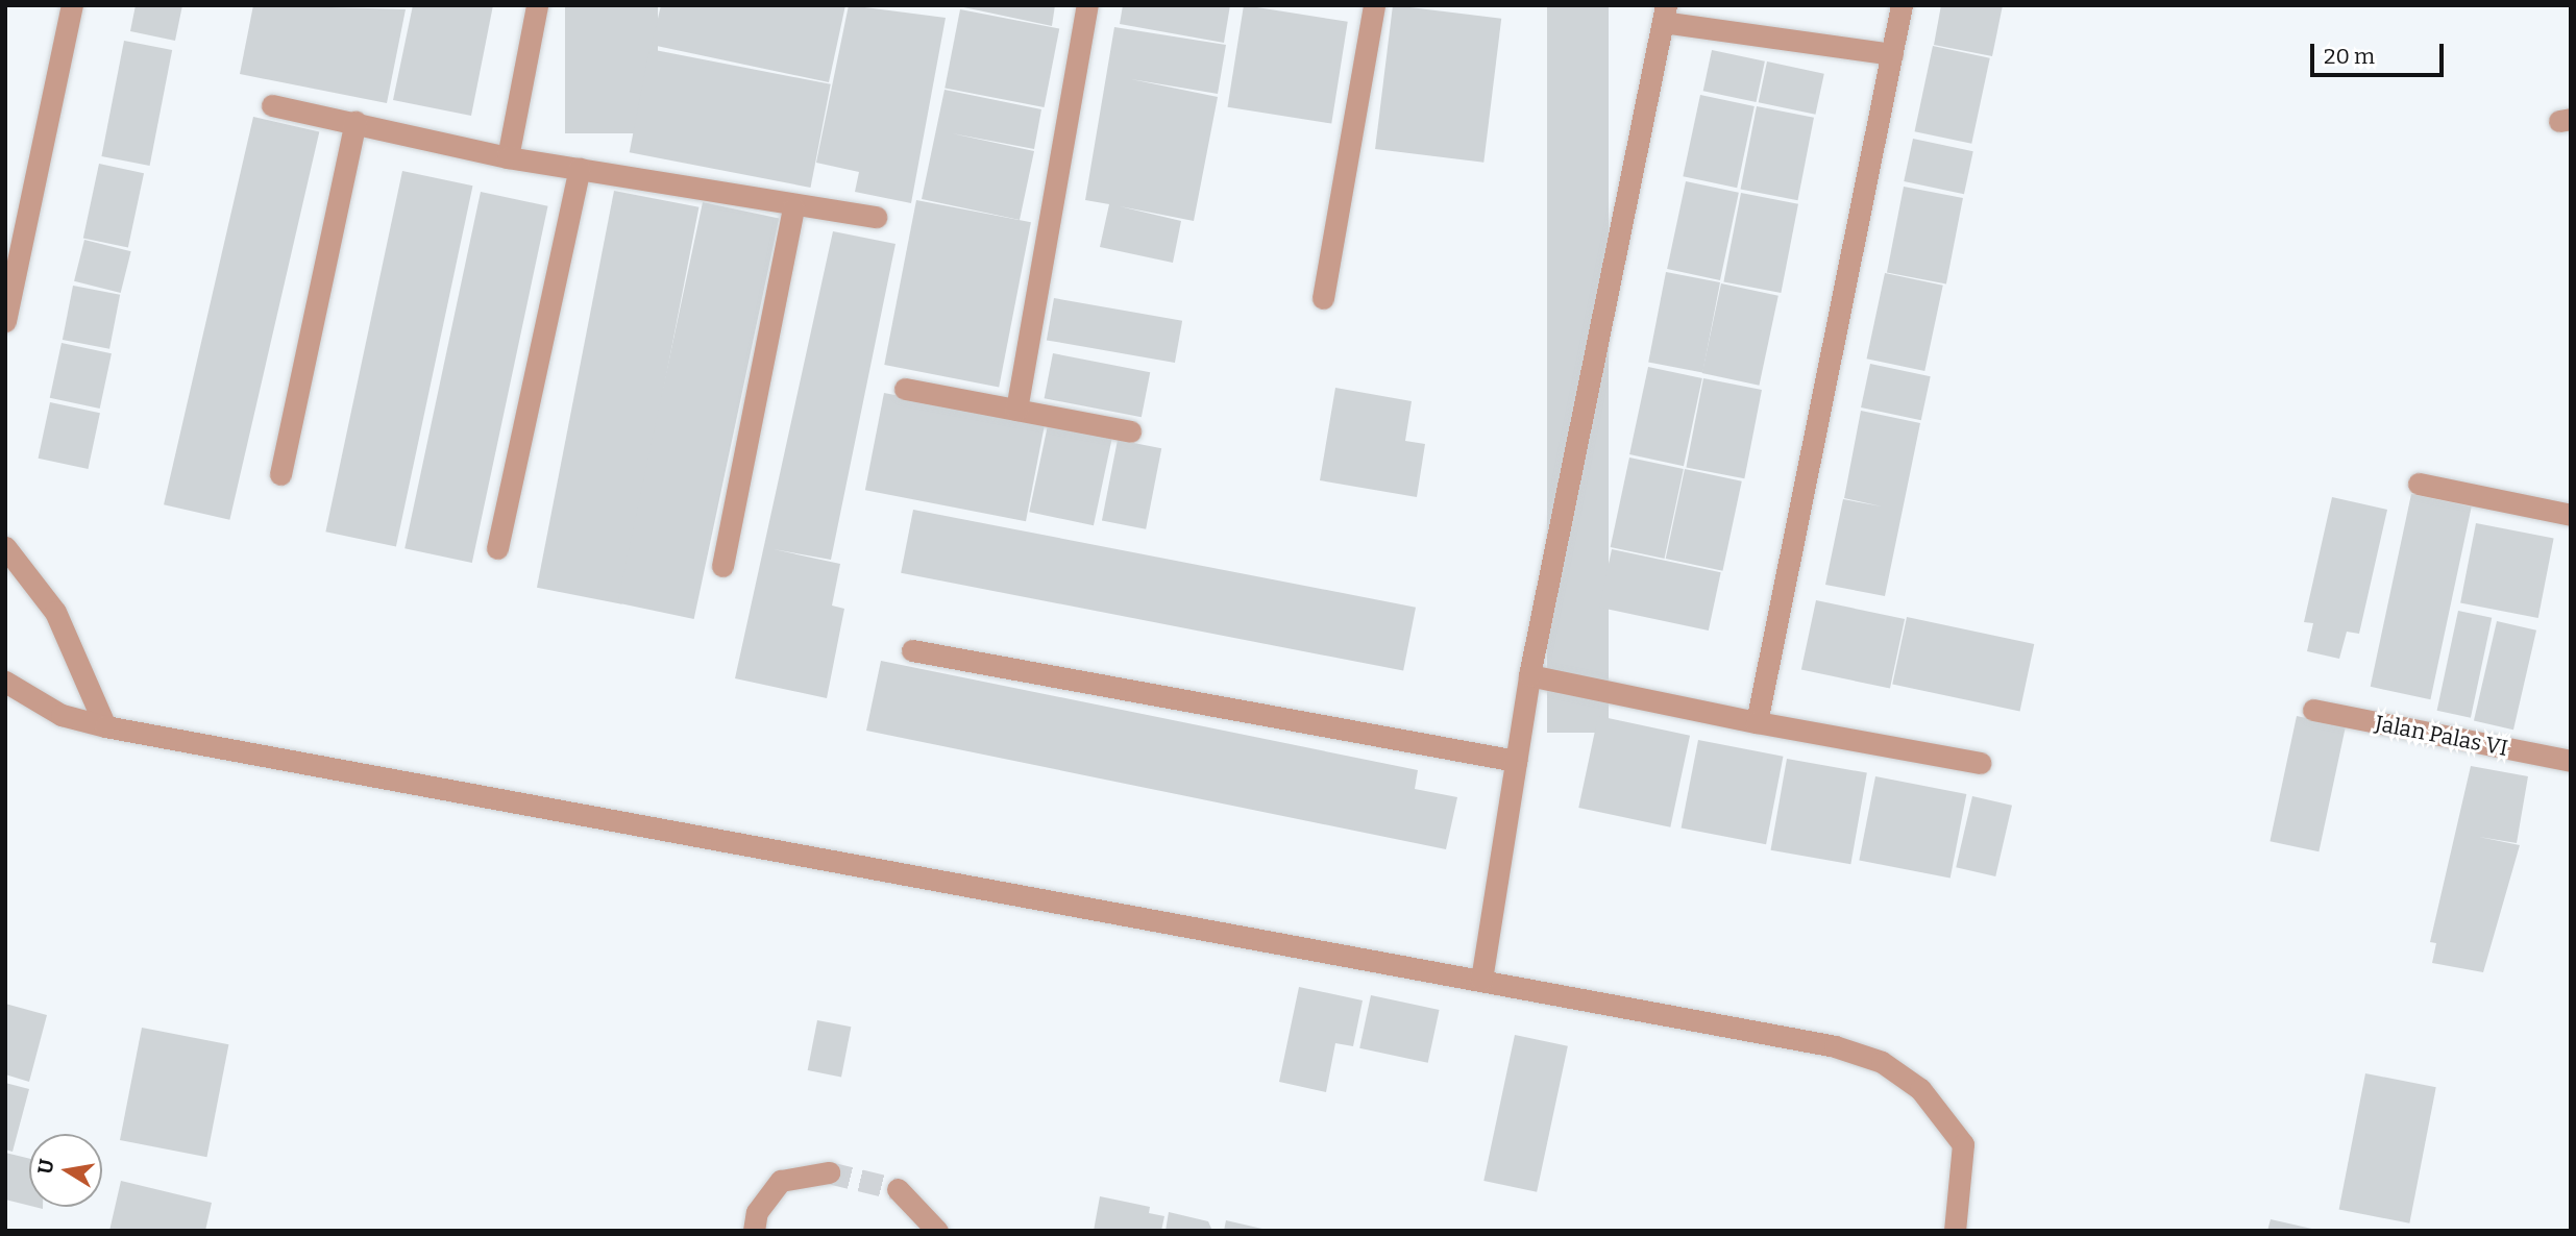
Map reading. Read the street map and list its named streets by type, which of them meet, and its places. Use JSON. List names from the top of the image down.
{
  "streets": {
    "street": ["Jalan Palas VI"]
  },
  "scale_bar": "20 m",
  "north": "left"
}
